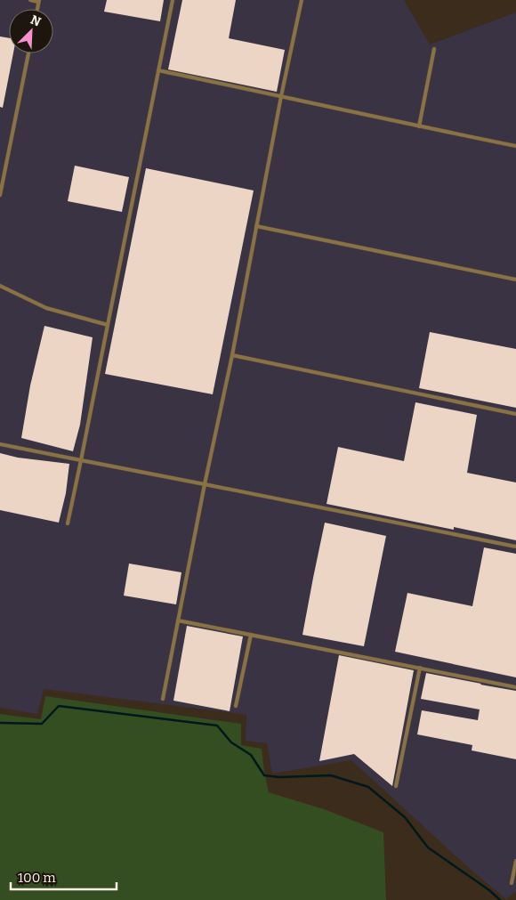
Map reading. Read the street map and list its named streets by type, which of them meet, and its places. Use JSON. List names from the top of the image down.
{
  "scale_bar": "100 m",
  "north": "top right"
}
